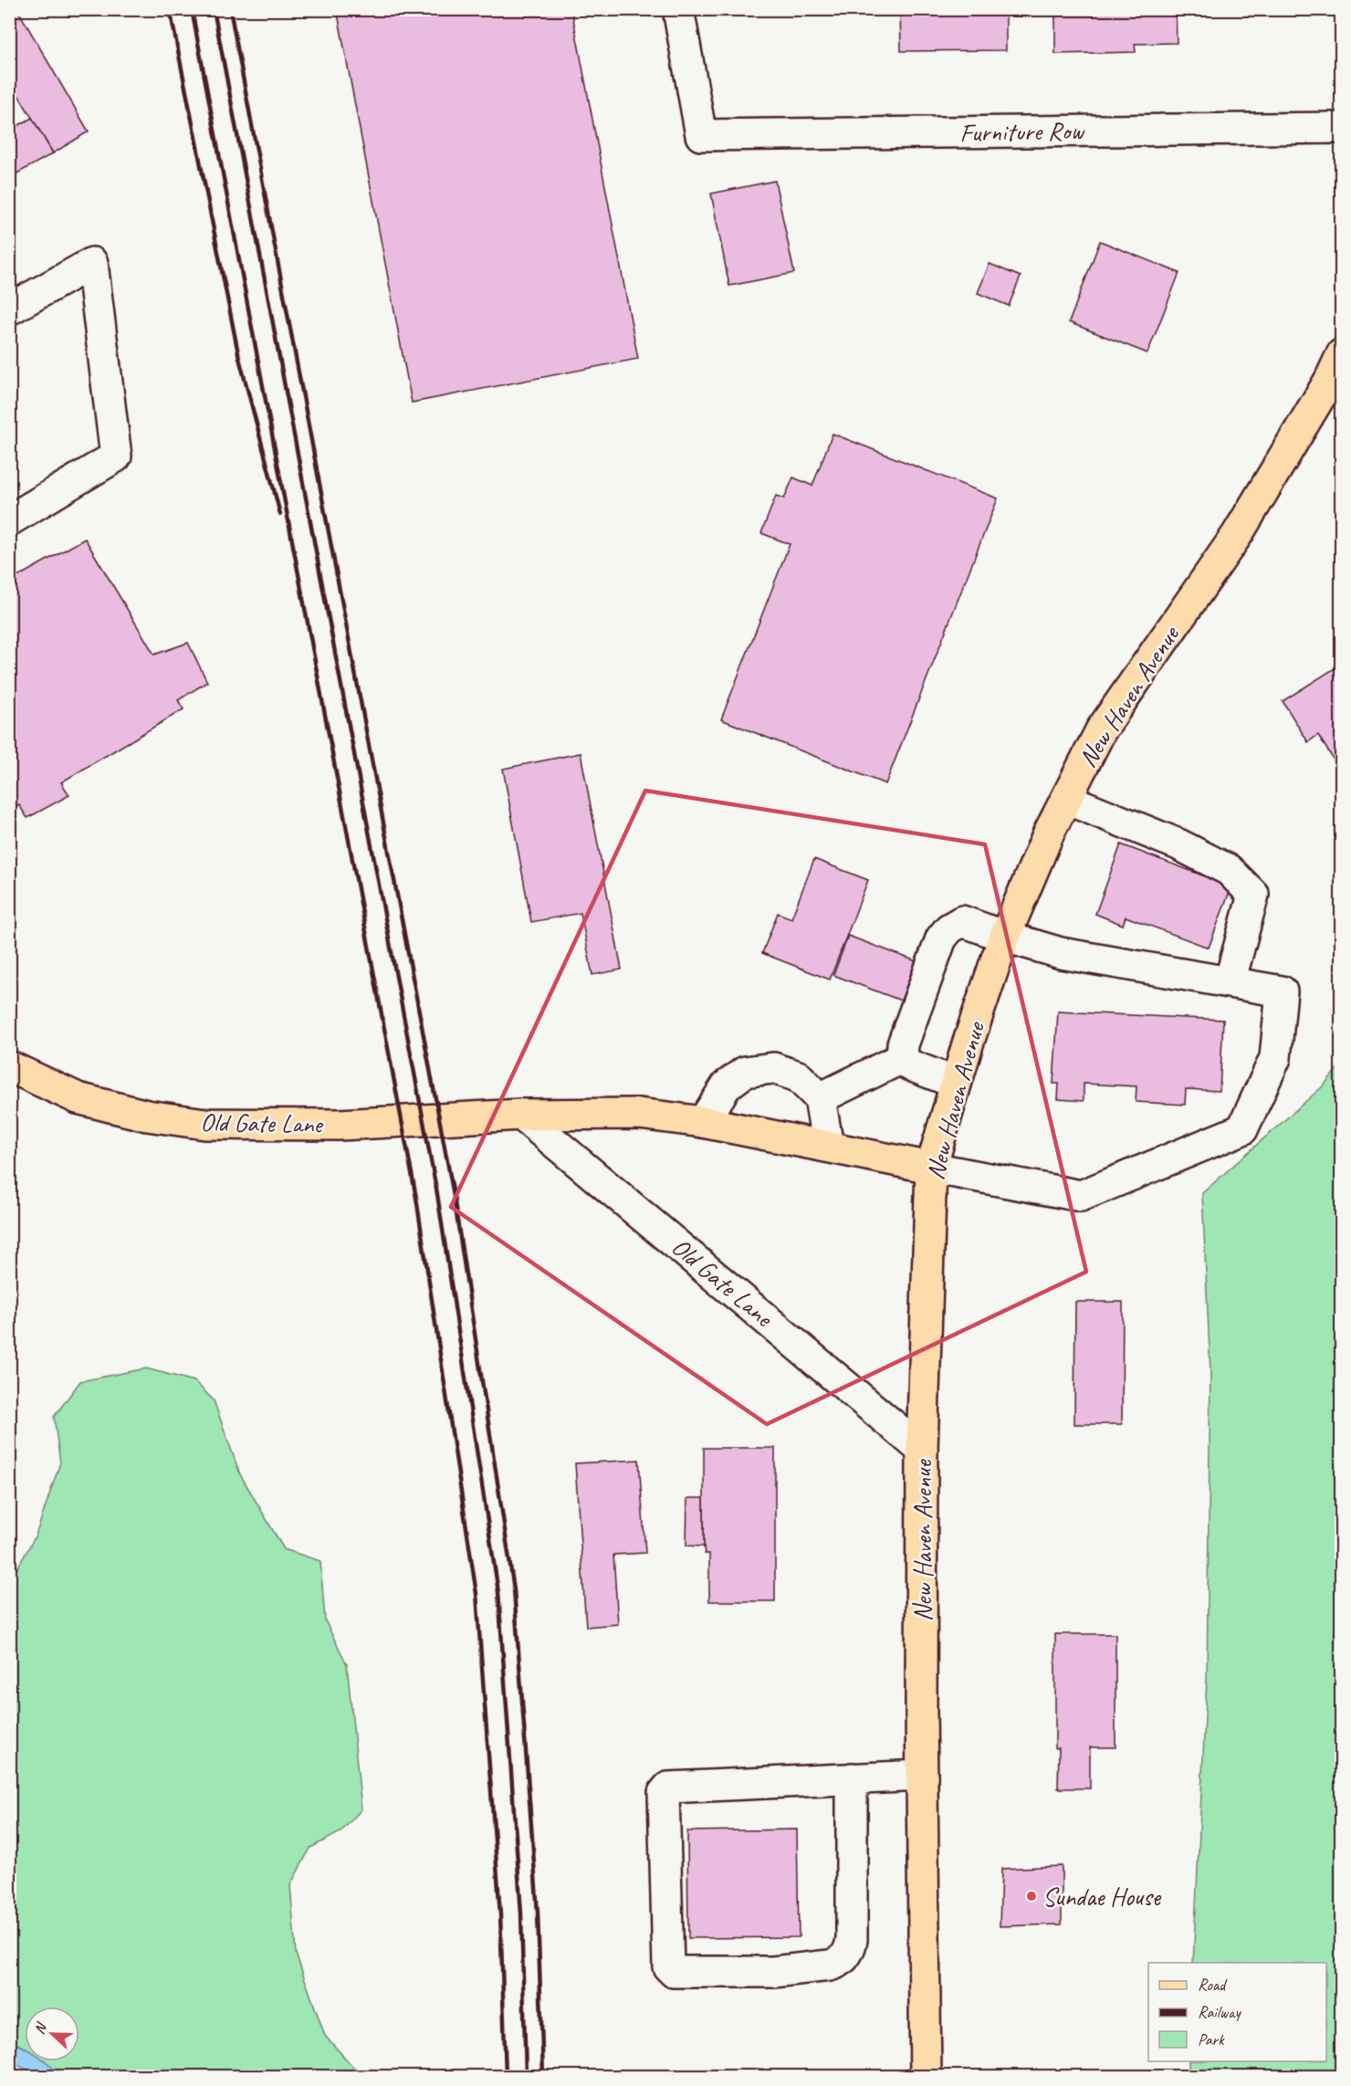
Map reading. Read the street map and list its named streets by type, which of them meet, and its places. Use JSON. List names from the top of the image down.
{
  "streets": {
    "main road": ["New Haven Avenue", "Old Gate Lane"],
    "street": ["Furniture Row"]
  },
  "crossings": [
    ["New Haven Avenue", "Old Gate Lane"]
  ],
  "places": ["Sundae House"],
  "legend": ["Road", "Railway", "Park"],
  "north": "left"
}
